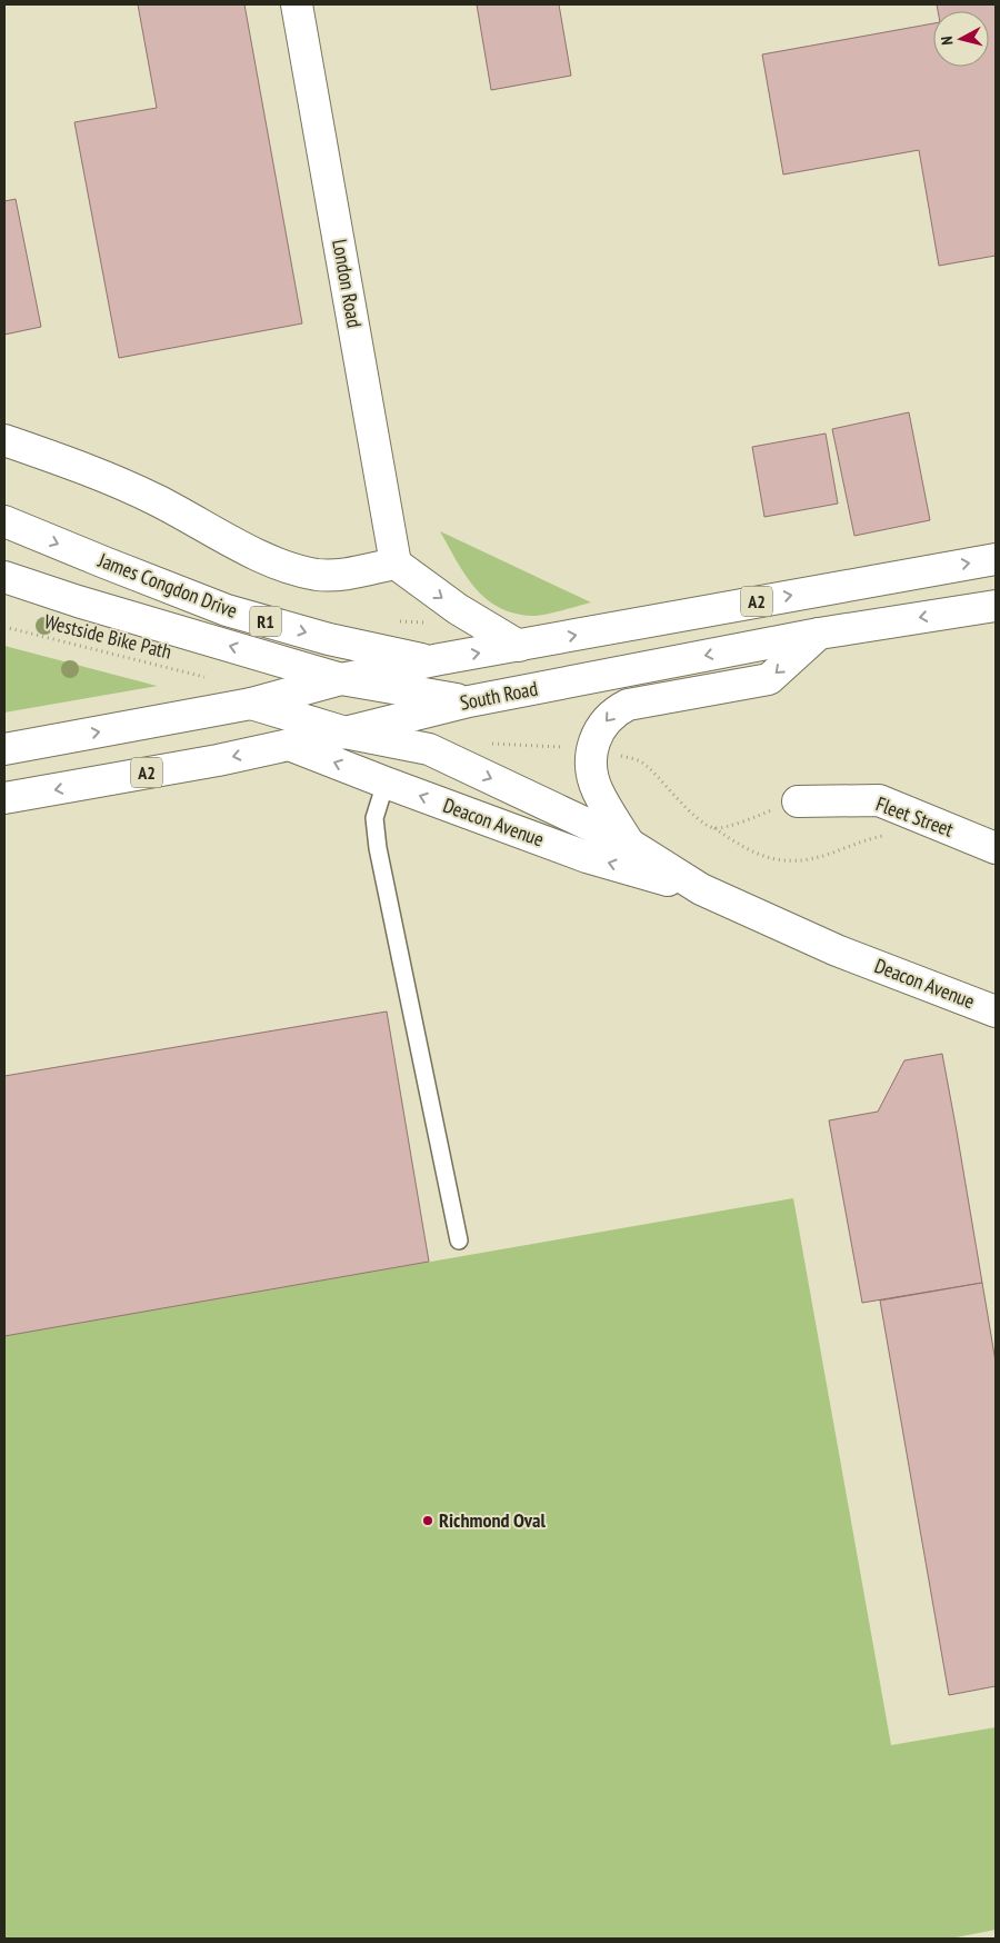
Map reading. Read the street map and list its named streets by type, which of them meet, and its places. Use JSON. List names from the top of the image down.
{
  "streets": {
    "main road": [
      "London Road",
      "James Congdon Drive",
      "A2",
      "R1",
      "South Road",
      "Fleet Street",
      "Deacon Avenue"
    ],
    "path": ["Westside Bike Path"]
  },
  "crossings": [
    ["James Congdon Drive", "A2"],
    ["James Congdon Drive", "R1"],
    ["A2", "R1"],
    ["A2", "Deacon Avenue"],
    ["R1", "South Road"],
    ["South Road", "Deacon Avenue"]
  ],
  "places": ["Richmond Oval"],
  "north": "left"
}
